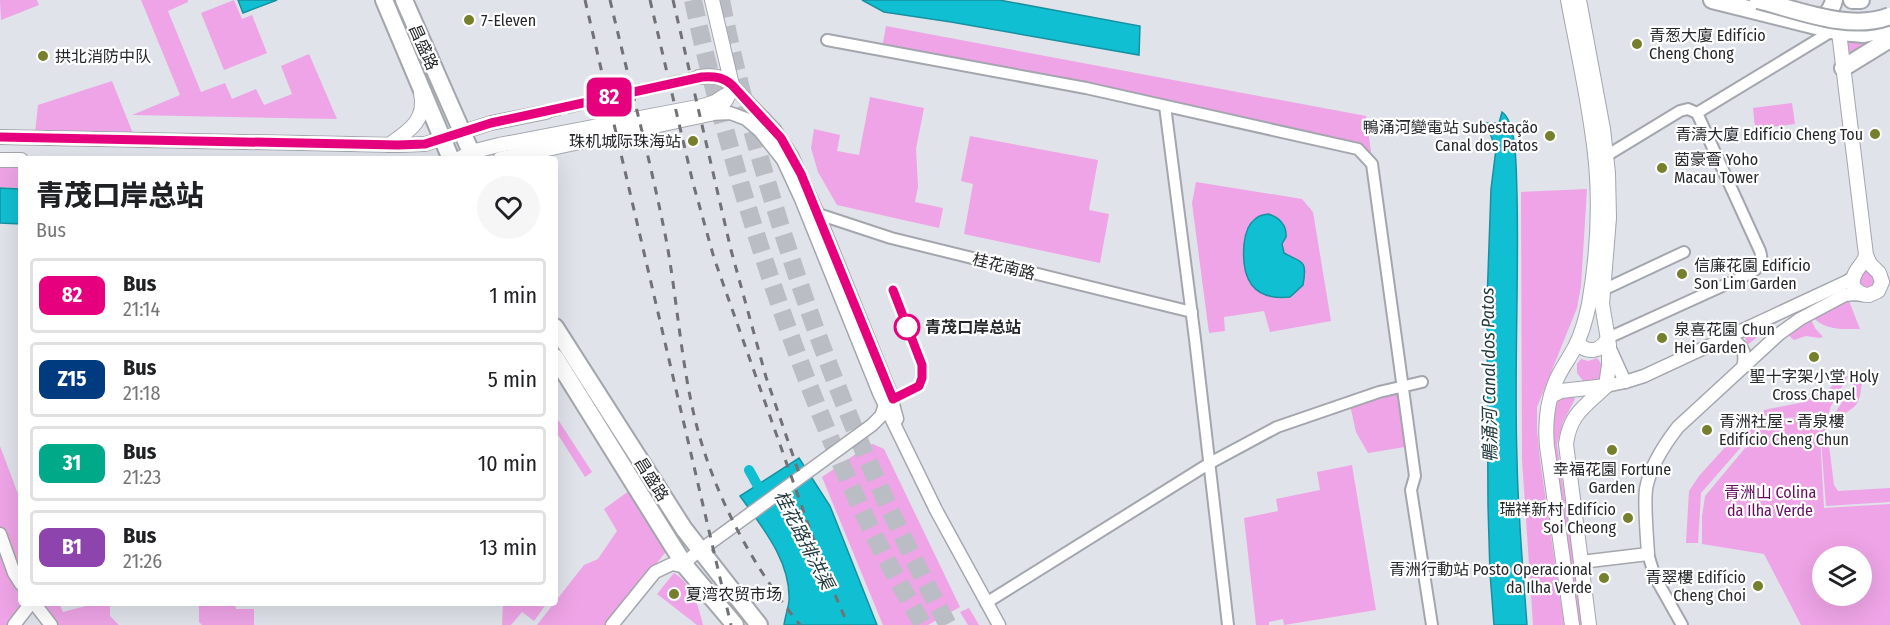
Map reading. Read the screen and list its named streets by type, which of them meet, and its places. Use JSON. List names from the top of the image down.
{
  "streets": {
    "main road": ["昌盛路"],
    "street": ["桂花南路"]
  },
  "water": ["鴨涌河 Canal dos Patos", "桂花路排洪渠"],
  "parks": ["青洲山 Colina da Ilha Verde"],
  "places": [
    "7-Eleven",
    "青葱大廈 Edifício Cheng Chong",
    "拱北消防中队",
    "青濤大廈 Edifício Cheng Tou",
    "鴨涌河變電站 Subestação Canal dos Patos",
    "珠机城际珠海站",
    "茵豪薈 Yoho Macau Tower",
    "信廉花園 Edifício Son Lim Garden",
    "青茂口岸总站",
    "泉喜花園 Chun Hei Garden",
    "聖十字架小堂 Holy Cross Chapel",
    "青洲社屋 - 青泉樓 Edifício Cheng Chun",
    "幸福花園 Fortune Garden",
    "瑞祥新村 Edifício Soi Cheong",
    "青洲行動站 Posto Operacional da Ilha Verde",
    "青翠樓 Edifício Cheng Choi",
    "夏湾农贸市场"
  ],
  "lines": ["bus line 82"],
  "page": {
    "on_map": "82",
    "heading": ["青茂口岸总站", "Bus"],
    "list": [
      {
        "mark": "82",
        "name": "Bus",
        "note": "21:14",
        "value": "1 min"
      },
      {
        "mark": "Z15",
        "name": "Bus",
        "note": "21:18",
        "value": "5 min"
      },
      {
        "mark": "31",
        "name": "Bus",
        "note": "21:23",
        "value": "10 min"
      },
      {
        "mark": "B1",
        "name": "Bus",
        "note": "21:26",
        "value": "13 min"
      }
    ]
  }
}
